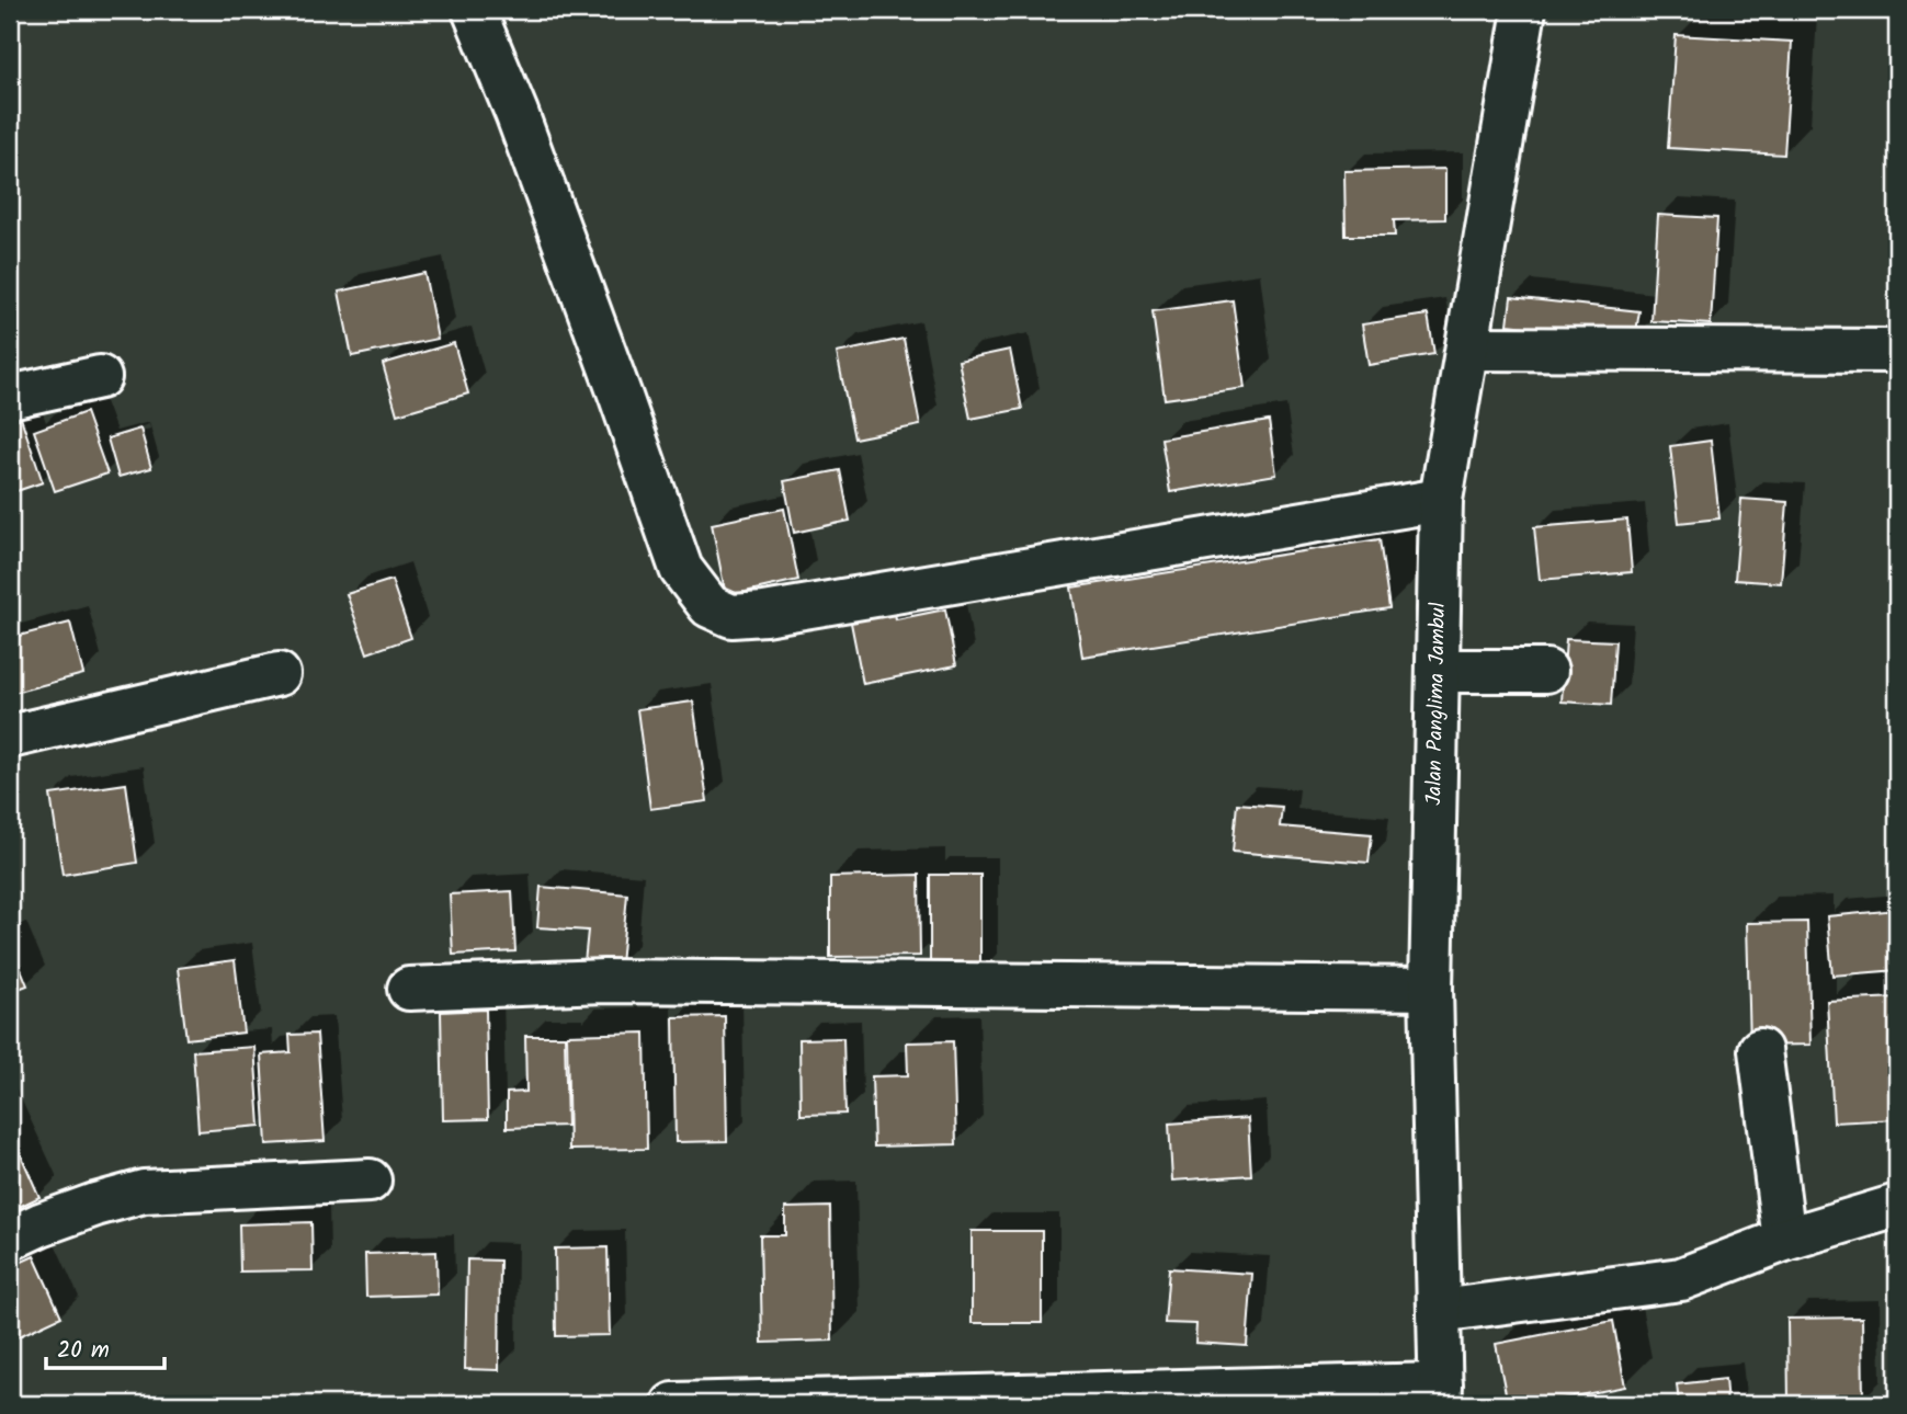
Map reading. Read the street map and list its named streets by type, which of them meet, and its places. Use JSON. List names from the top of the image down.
{
  "streets": {
    "street": ["Jalan Panglima Jambul"]
  },
  "scale_bar": "20 m"
}
